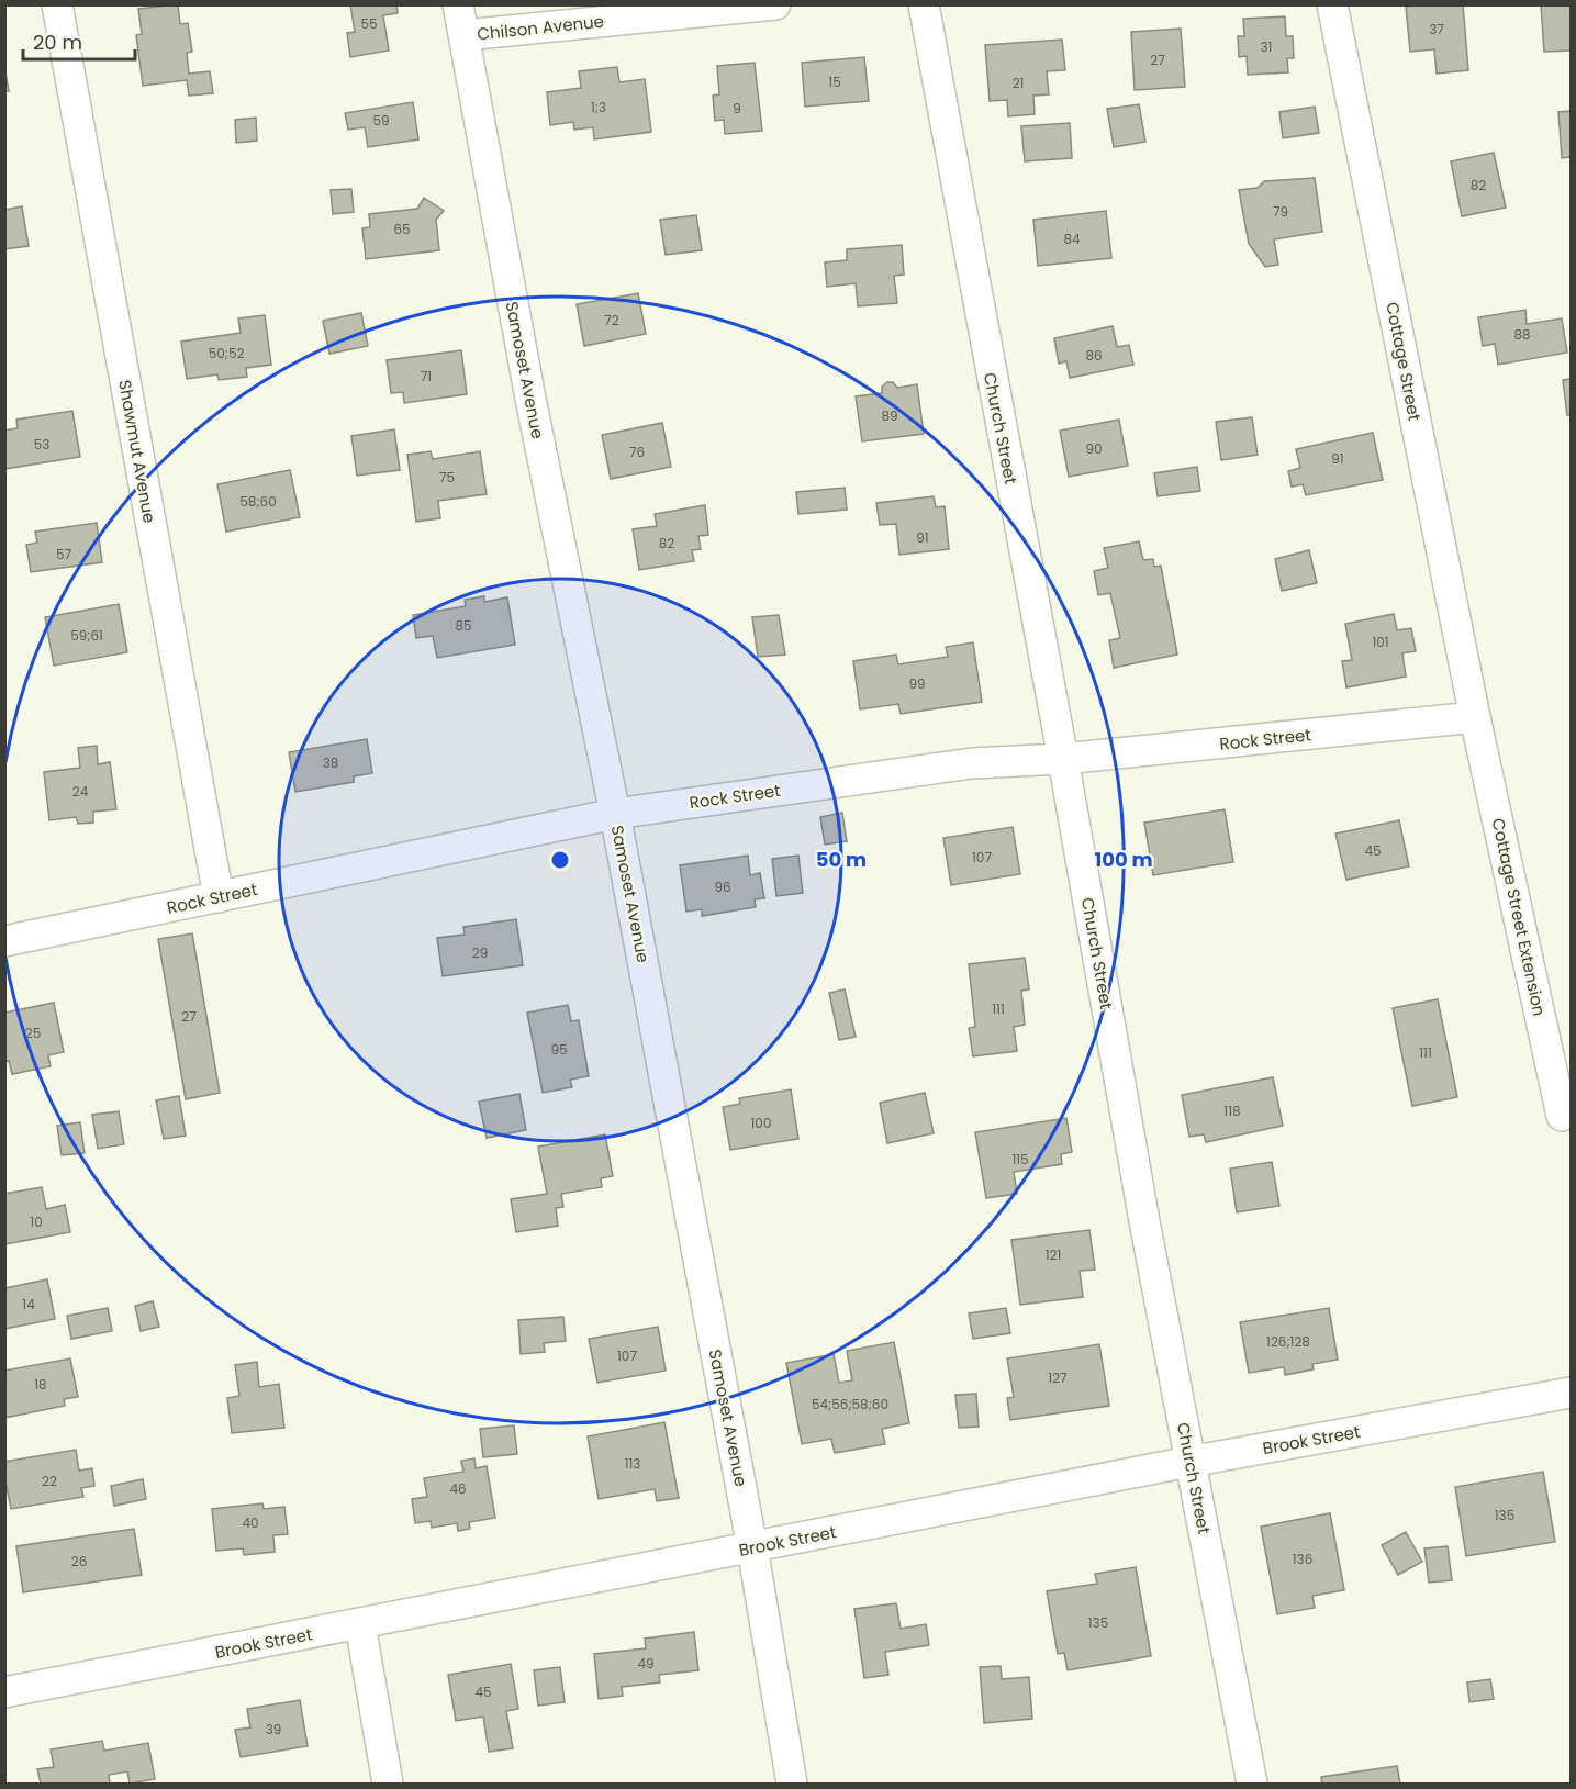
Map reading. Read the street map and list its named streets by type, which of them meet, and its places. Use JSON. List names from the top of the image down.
{
  "streets": {
    "street": [
      "Chilson Avenue",
      "Cottage Street",
      "Samoset Avenue",
      "Church Street",
      "Shawmut Avenue",
      "Rock Street",
      "Cottage Street Extension",
      "Brook Street"
    ]
  },
  "crossings": [
    ["Chilson Avenue", "Samoset Avenue"],
    ["Cottage Street", "Rock Street"],
    ["Cottage Street", "Cottage Street Extension"],
    ["Samoset Avenue", "Rock Street"],
    ["Samoset Avenue", "Brook Street"],
    ["Church Street", "Rock Street"],
    ["Church Street", "Brook Street"],
    ["Shawmut Avenue", "Rock Street"],
    ["Rock Street", "Cottage Street Extension"]
  ],
  "house_numbers": [
    "55",
    "37",
    "31",
    "27",
    "15",
    "21",
    "1;3",
    "9",
    "59",
    "82",
    "79",
    "65",
    "84",
    "72",
    "88",
    "50;52",
    "86",
    "71",
    "89",
    "53",
    "90",
    "76",
    "91",
    "75",
    "58;60",
    "91",
    "82",
    "57",
    "85",
    "59;61",
    "101",
    "99",
    "38",
    "24",
    "45",
    "107",
    "96",
    "29",
    "111",
    "27",
    "25",
    "95",
    "111",
    "118",
    "100",
    "115",
    "10",
    "121",
    "14",
    "126;128",
    "107",
    "127",
    "18",
    "54;56;58;60",
    "113",
    "22",
    "46",
    "135",
    "40",
    "136",
    "26",
    "135",
    "49",
    "45",
    "39"
  ],
  "scale_bar": "20 m",
  "rings": ["50 m", "100 m"]
}
